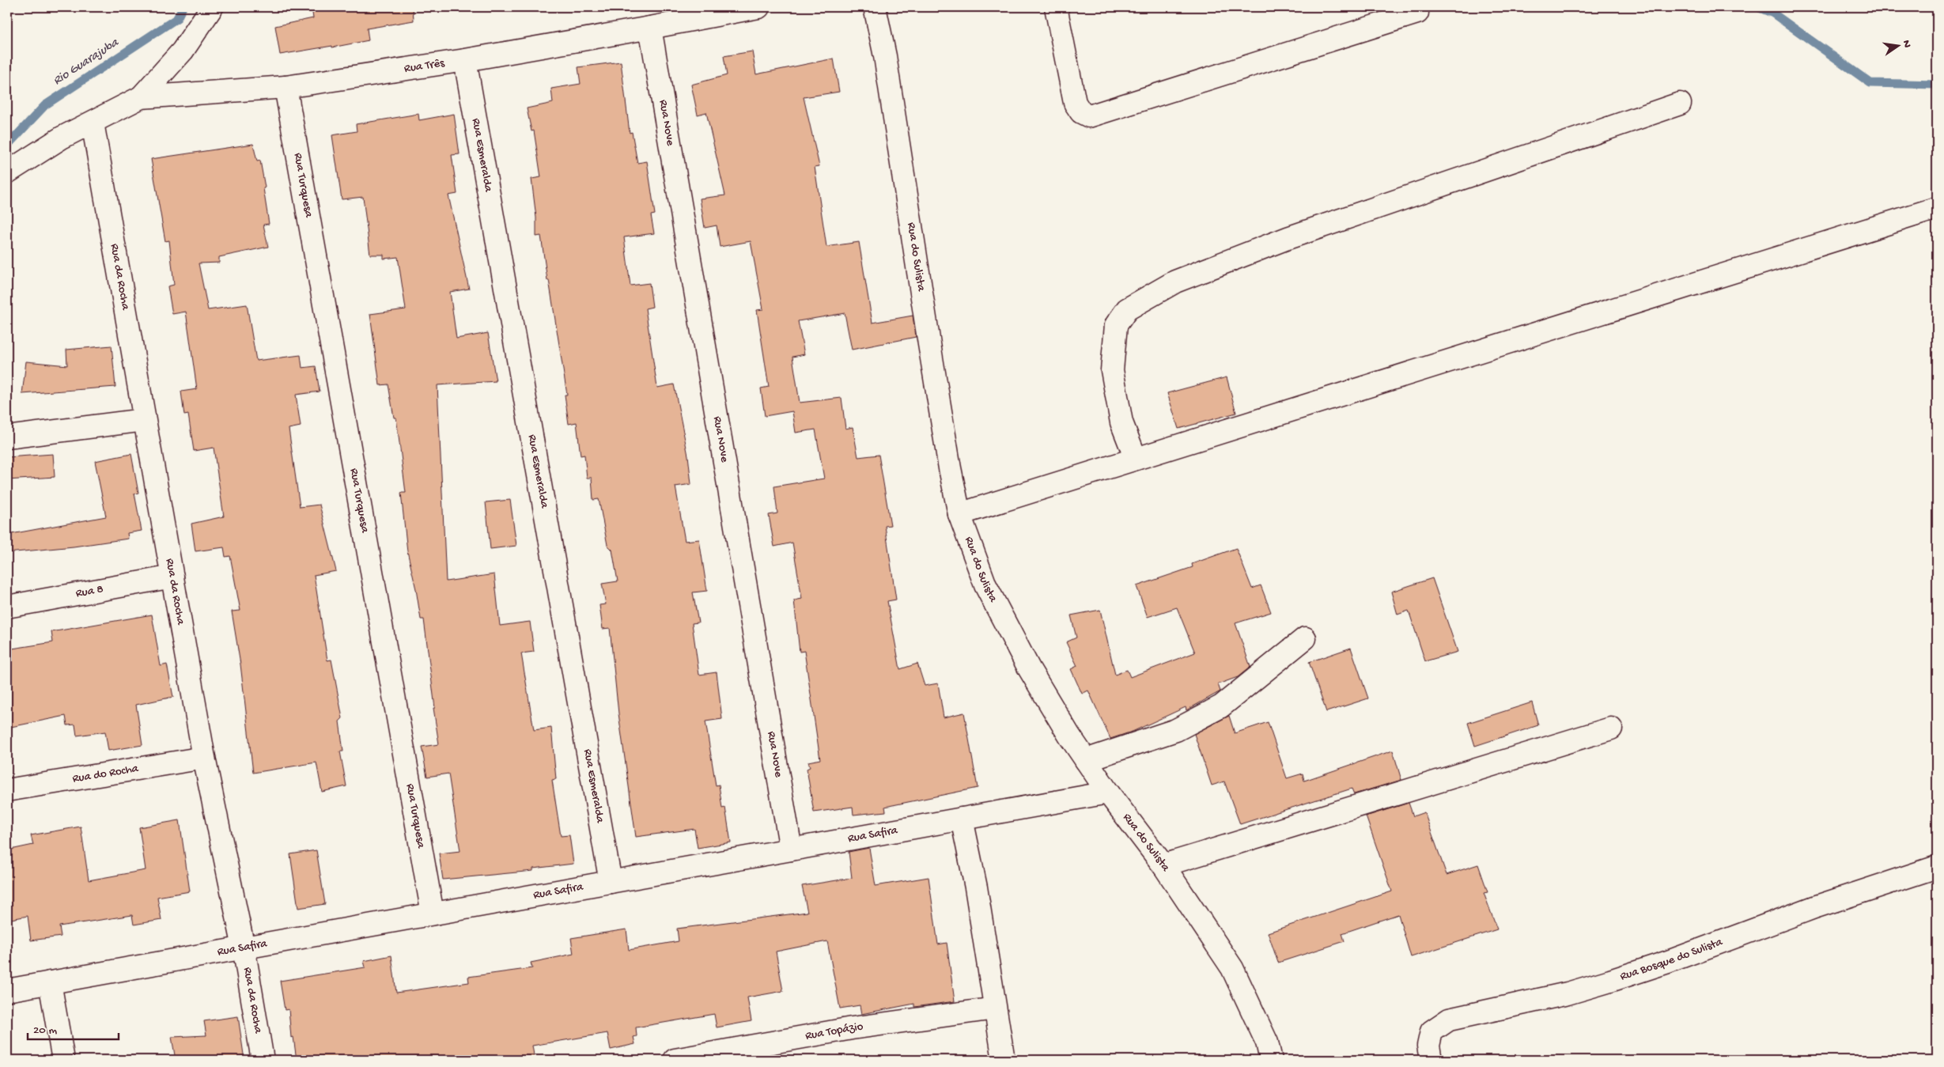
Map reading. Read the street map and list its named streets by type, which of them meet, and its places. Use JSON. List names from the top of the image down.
{
  "streets": {
    "street": [
      "Rua Três",
      "Rua Nove",
      "Rua Esmeralda",
      "Rua Turquesa",
      "Rua do Sulista",
      "Rua da Rocha",
      "Rua 8",
      "Rua do Rocha",
      "Rua Safira",
      "Rua Bosque do Sulista",
      "Rua Topázio"
    ]
  },
  "crossings": [
    ["Rua Três", "Rua Nove"],
    ["Rua Três", "Rua Esmeralda"],
    ["Rua Três", "Rua Turquesa"],
    ["Rua Três", "Rua da Rocha"],
    ["Rua Nove", "Rua Safira"],
    ["Rua Esmeralda", "Rua Safira"],
    ["Rua Turquesa", "Rua Safira"],
    ["Rua do Sulista", "Rua Safira"],
    ["Rua da Rocha", "Rua 8"],
    ["Rua da Rocha", "Rua do Rocha"],
    ["Rua da Rocha", "Rua Safira"]
  ],
  "water": ["Rio Guarajuba"],
  "scale_bar": "20 m",
  "north": "right"
}
